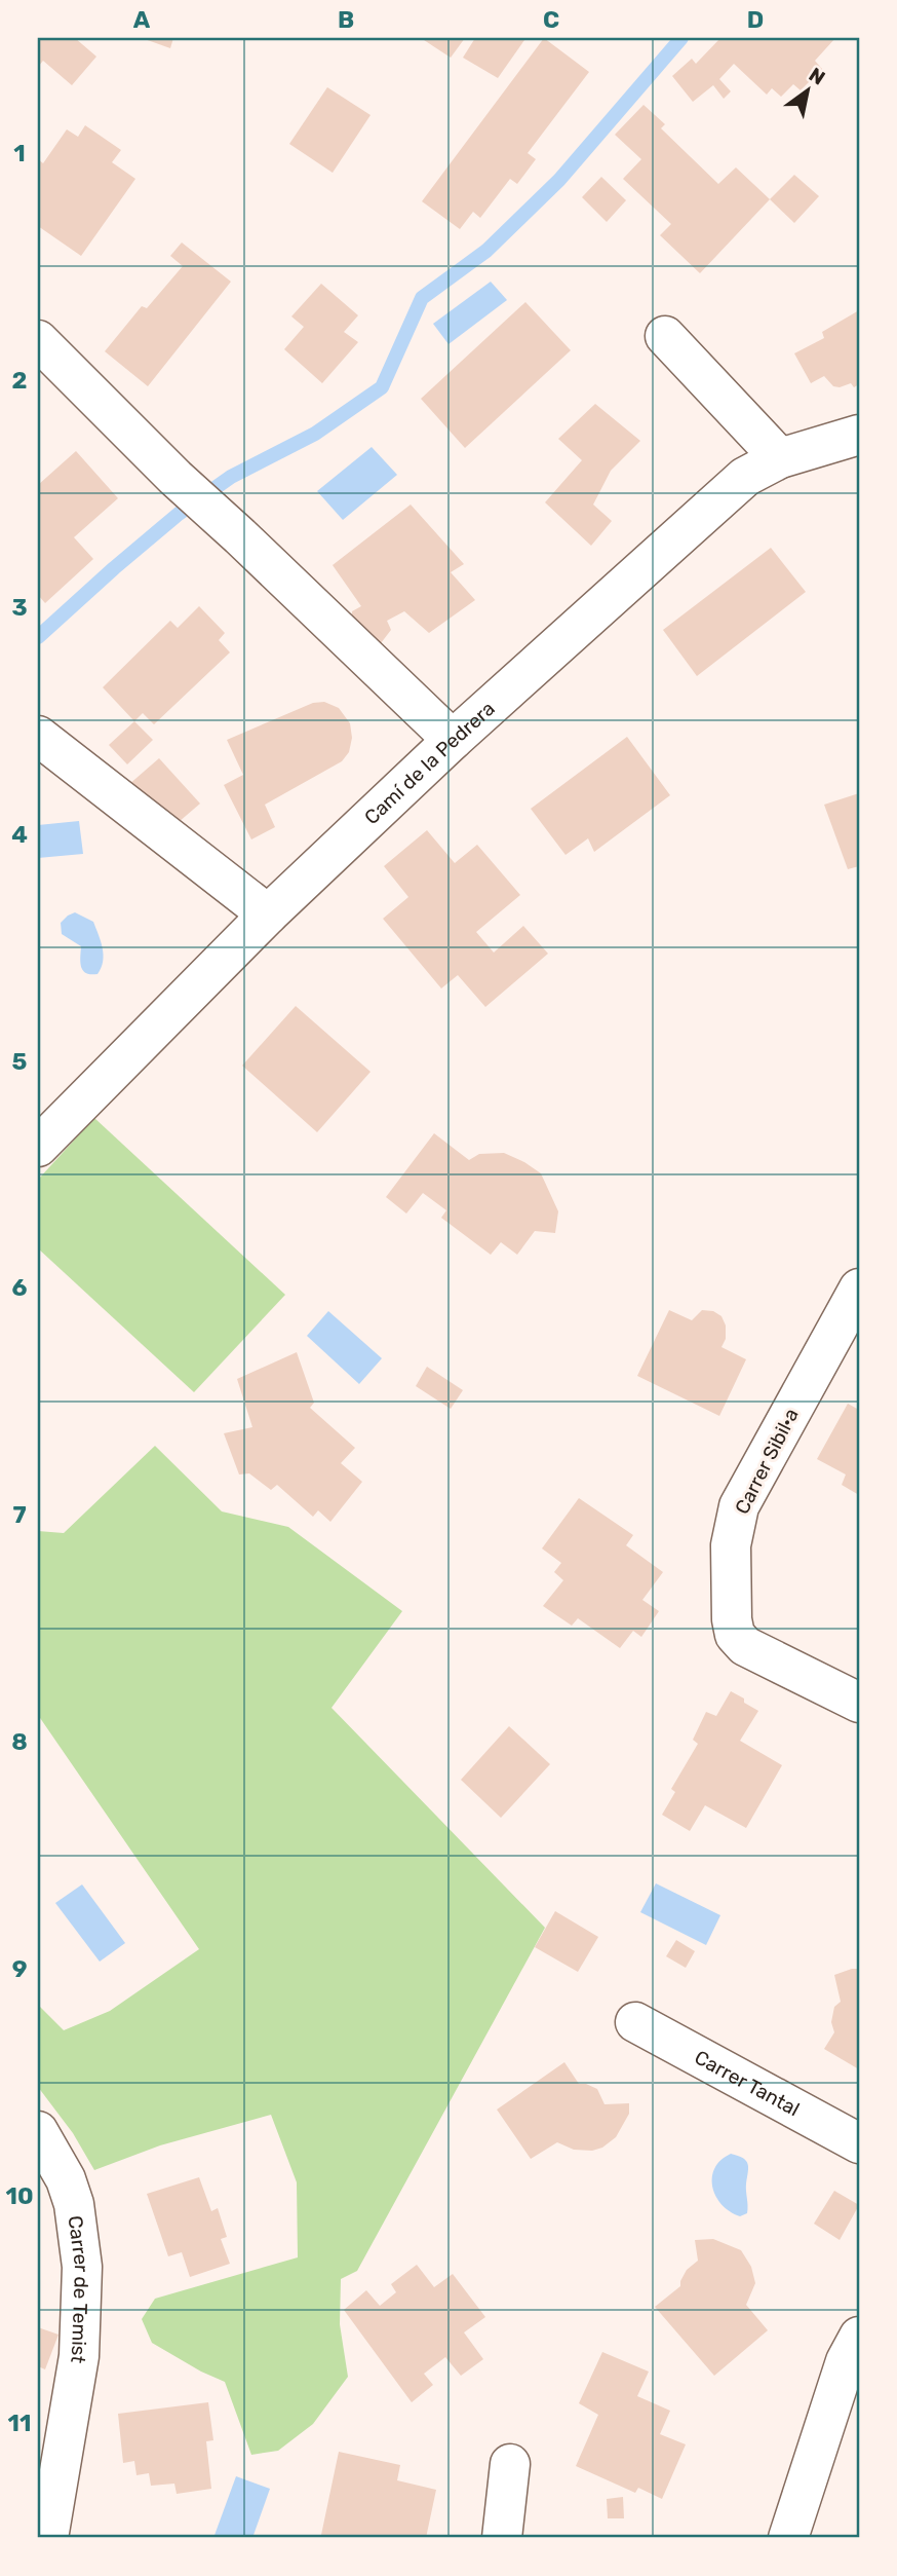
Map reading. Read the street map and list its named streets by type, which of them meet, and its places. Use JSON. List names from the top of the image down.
{
  "streets": {
    "street": [
      "Camí de la Pedrera",
      "Carrer Sibil·a",
      "Carrer Tantal",
      "Carrer de Temist"
    ]
  },
  "north": "top right",
  "grid": {
    "columns": [
      "A",
      "B",
      "C",
      "D"
    ],
    "rows": [
      "1",
      "2",
      "3",
      "4",
      "5",
      "6",
      "7",
      "8",
      "9",
      "10",
      "11"
    ]
  }
}
